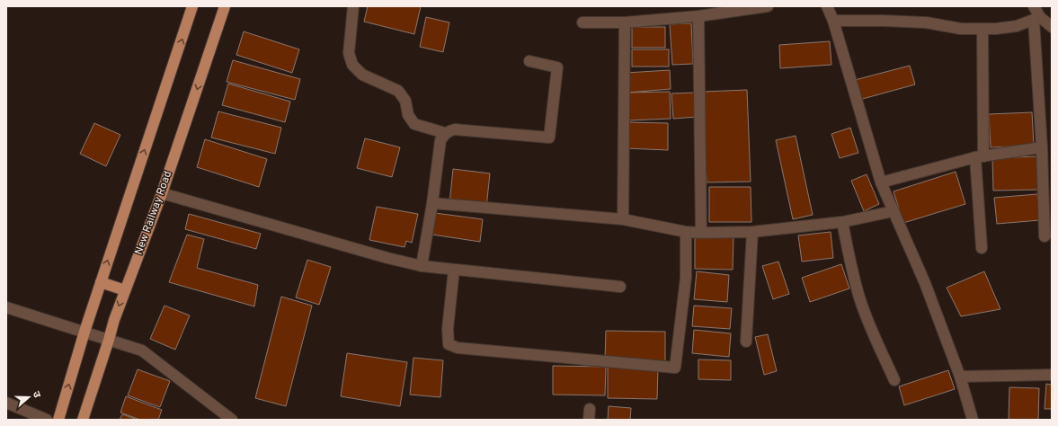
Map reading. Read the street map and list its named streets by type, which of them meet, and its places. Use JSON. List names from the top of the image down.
{
  "streets": {
    "main road": ["New Railway Road"]
  },
  "north": "right"
}
